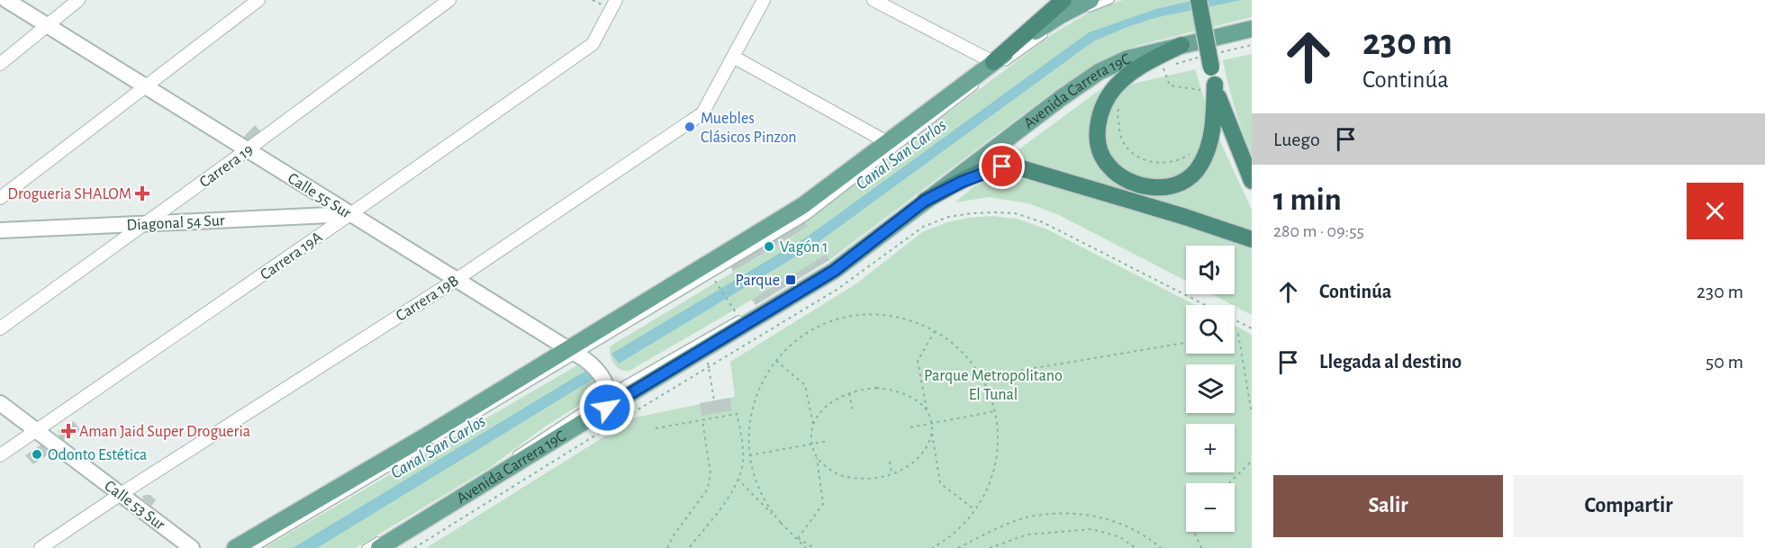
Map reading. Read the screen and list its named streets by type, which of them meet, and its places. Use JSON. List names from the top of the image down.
{
  "streets": {
    "main road": ["Avenida Carrera 19C"],
    "street": [
      "Carrera 19",
      "Calle 55 Sur",
      "Diagonal 54 Sur",
      "Carrera 19A",
      "Carrera 19B",
      "Calle 53 Sur"
    ]
  },
  "crossings": [
    ["Avenida Carrera 19C", "Calle 55 Sur"],
    ["Carrera 19", "Calle 55 Sur"],
    ["Carrera 19", "Diagonal 54 Sur"],
    ["Calle 55 Sur", "Diagonal 54 Sur"],
    ["Calle 55 Sur", "Carrera 19A"],
    ["Calle 55 Sur", "Carrera 19B"],
    ["Diagonal 54 Sur", "Carrera 19A"],
    ["Carrera 19A", "Calle 53 Sur"],
    ["Carrera 19B", "Calle 53 Sur"]
  ],
  "water": ["Canal San Carlos"],
  "parks": ["Parque Metropolitano El Tunal"],
  "places": {
    "other": ["Muebles Clásicos Pinzon", "Vagón 1", "Odonto Estética"],
    "health": ["Drogueria SHALOM", "Aman Jaid Super Drogueria"],
    "transit": ["Parque"]
  },
  "page": {
    "turn": ["230 m", "Continúa"],
    "then": "Luego",
    "heading": ["1 min", "280 m · 09:55"],
    "map_buttons": ["+", "−"],
    "list": [
      {
        "name": "Continúa",
        "value": "230 m"
      },
      {
        "name": "Llegada al destino",
        "value": "50 m"
      }
    ],
    "buttons": ["Salir", "Compartir"]
  }
}
